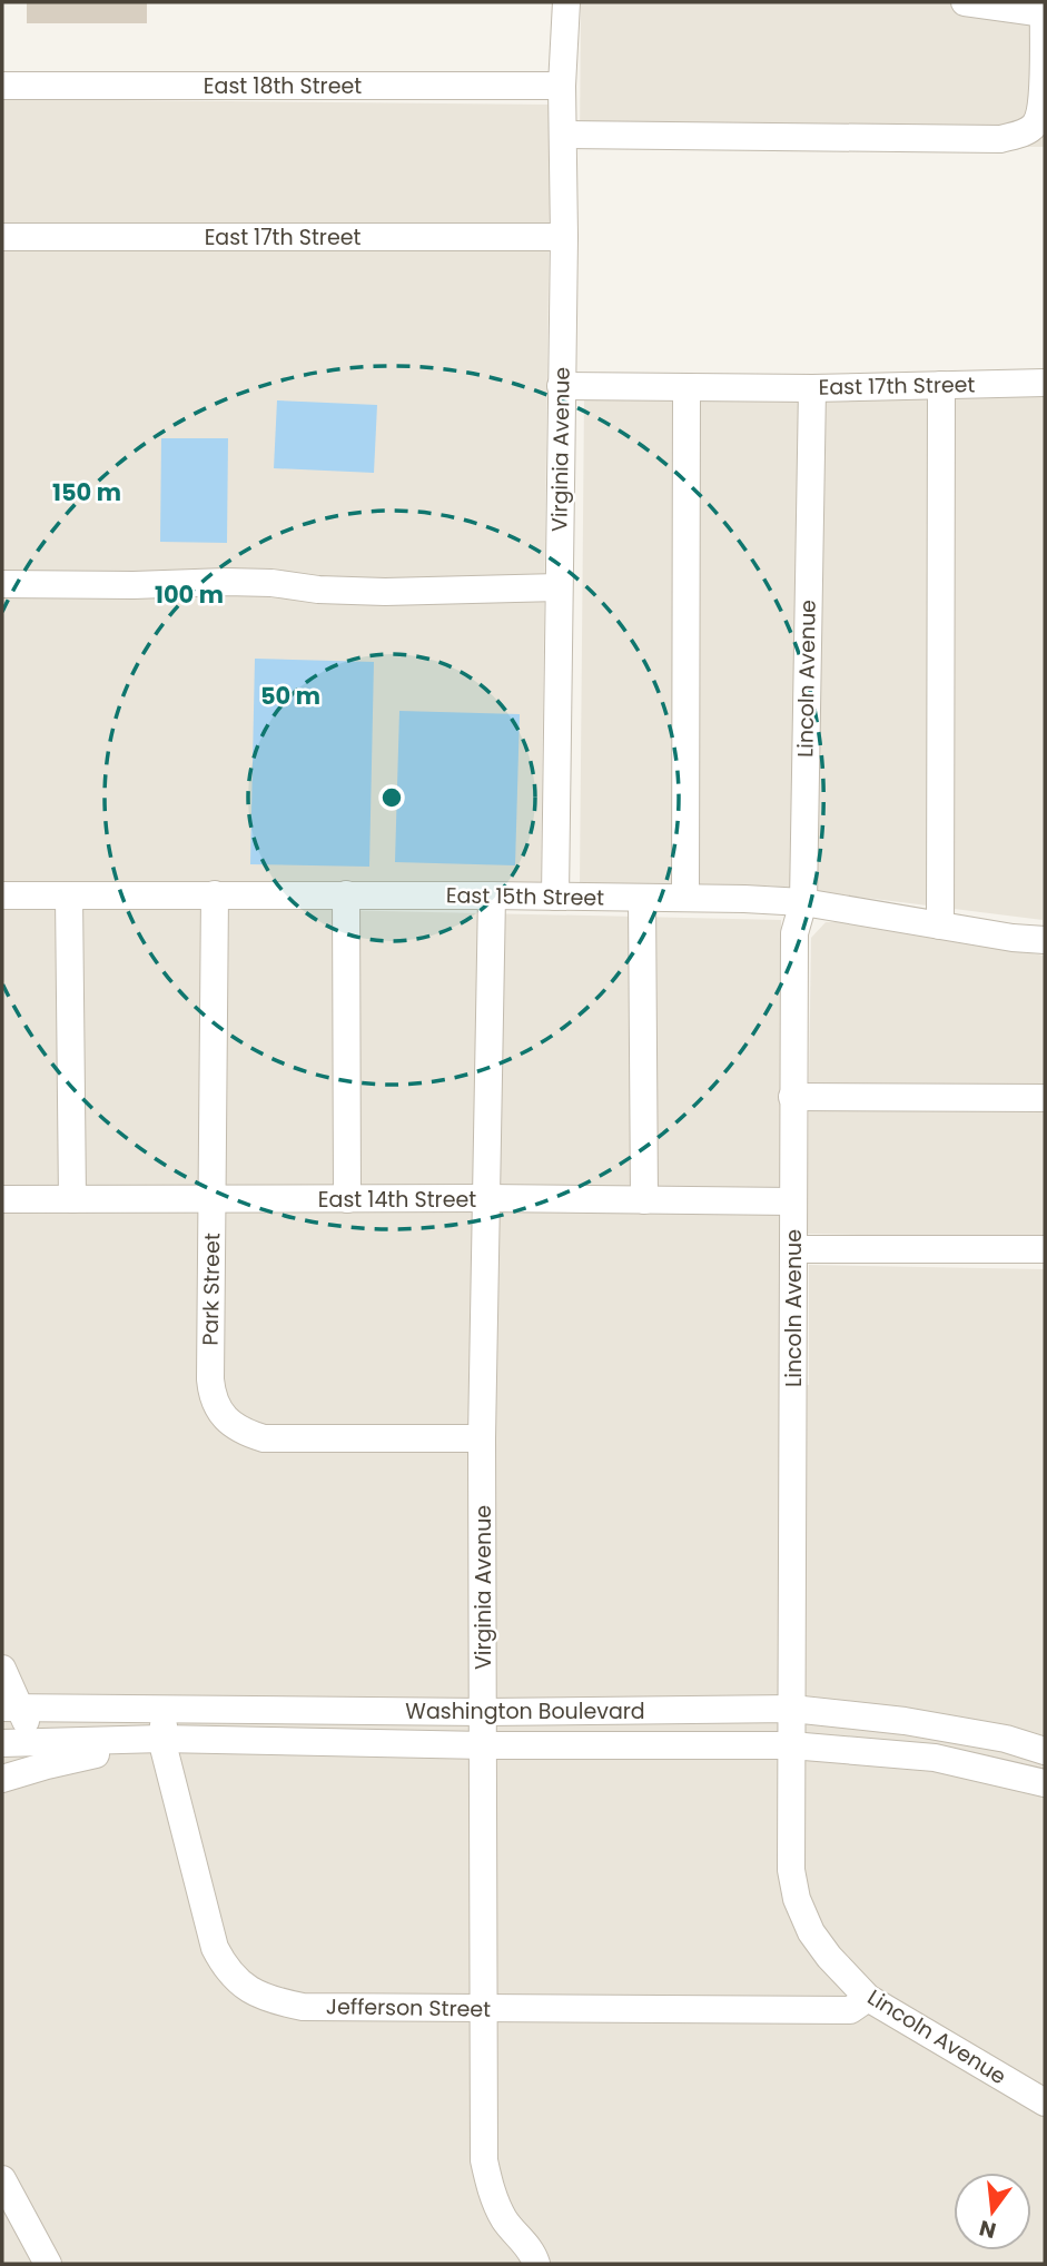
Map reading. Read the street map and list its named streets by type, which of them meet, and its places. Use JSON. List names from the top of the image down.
{
  "streets": {
    "street": [
      "East 18th Street",
      "East 17th Street",
      "Virginia Avenue",
      "Lincoln Avenue",
      "East 15th Street",
      "East 14th Street",
      "Park Street",
      "Washington Boulevard",
      "Jefferson Street"
    ]
  },
  "crossings": [
    ["East 18th Street", "Virginia Avenue"],
    ["East 17th Street", "Virginia Avenue"],
    ["East 17th Street", "Lincoln Avenue"],
    ["Virginia Avenue", "East 15th Street"],
    ["Virginia Avenue", "East 14th Street"],
    ["Virginia Avenue", "Park Street"],
    ["Virginia Avenue", "Washington Boulevard"],
    ["Virginia Avenue", "Jefferson Street"],
    ["Lincoln Avenue", "East 15th Street"],
    ["Lincoln Avenue", "East 14th Street"],
    ["Lincoln Avenue", "Washington Boulevard"],
    ["Lincoln Avenue", "Jefferson Street"],
    ["East 15th Street", "Park Street"],
    ["East 14th Street", "Park Street"],
    ["Washington Boulevard", "Jefferson Street"]
  ],
  "north": "bottom",
  "rings": ["150 m", "100 m", "50 m"]
}
